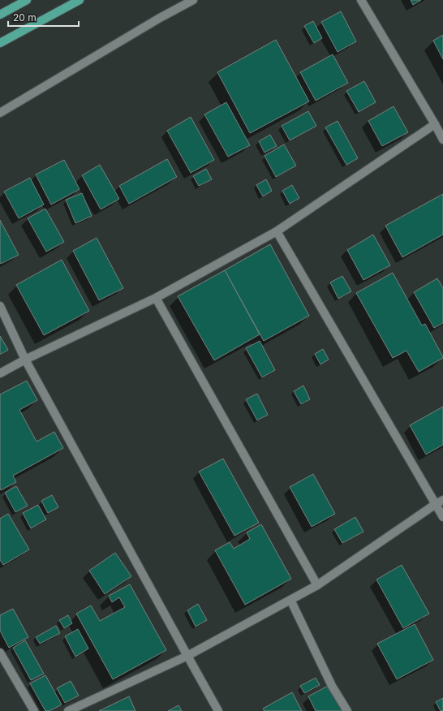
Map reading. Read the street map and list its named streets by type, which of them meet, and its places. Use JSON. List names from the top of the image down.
{
  "scale_bar": "20 m"
}
